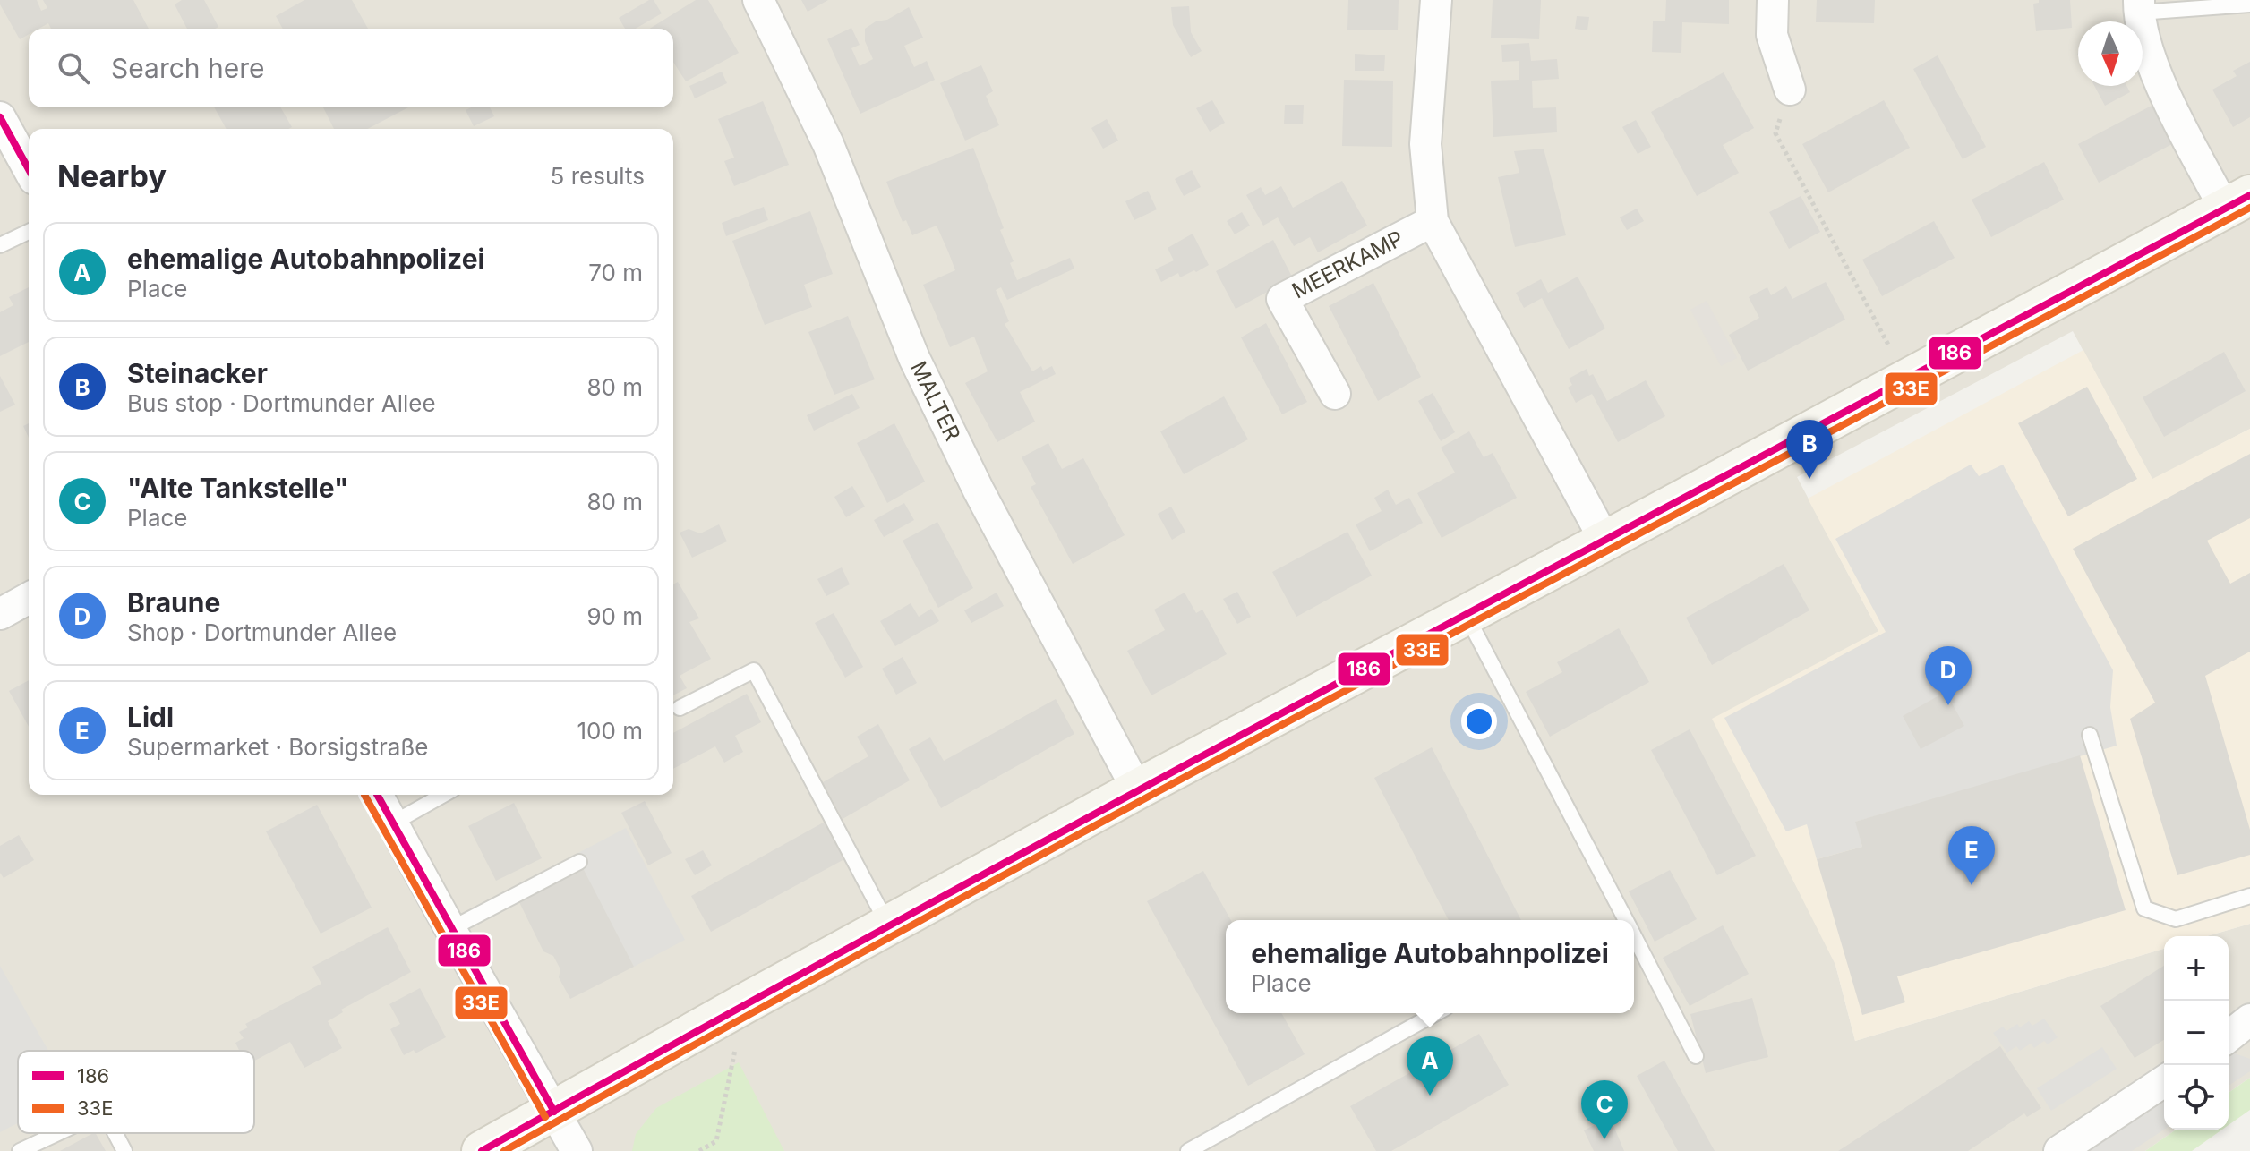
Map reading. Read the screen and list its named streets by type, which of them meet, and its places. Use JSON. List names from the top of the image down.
{
  "streets": {
    "street": ["MEERKAMP", "MALTER"]
  },
  "lines": ["transit line 186", "transit line 33E"],
  "legend": ["186", "33E"],
  "north": "bottom",
  "page": {
    "search": "Search here",
    "heading": ["Nearby", "5 results"],
    "list": [
      {
        "mark": "A",
        "name": "ehemalige Autobahnpolizei",
        "note": "Place",
        "value": "70 m"
      },
      {
        "mark": "B",
        "name": "Steinacker",
        "note": "Bus stop · Dortmunder Allee",
        "value": "80 m"
      },
      {
        "mark": "C",
        "name": "\"Alte Tankstelle\"",
        "note": "Place",
        "value": "80 m"
      },
      {
        "mark": "D",
        "name": "Braune",
        "note": "Shop · Dortmunder Allee",
        "value": "90 m"
      },
      {
        "mark": "E",
        "name": "Lidl",
        "note": "Supermarket · Borsigstraße",
        "value": "100 m"
      }
    ],
    "pins": [
      "B",
      "D",
      "E",
      "A",
      "C"
    ],
    "popup": ["ehemalige Autobahnpolizei", "Place"],
    "map_buttons": ["+", "−"]
  }
}
